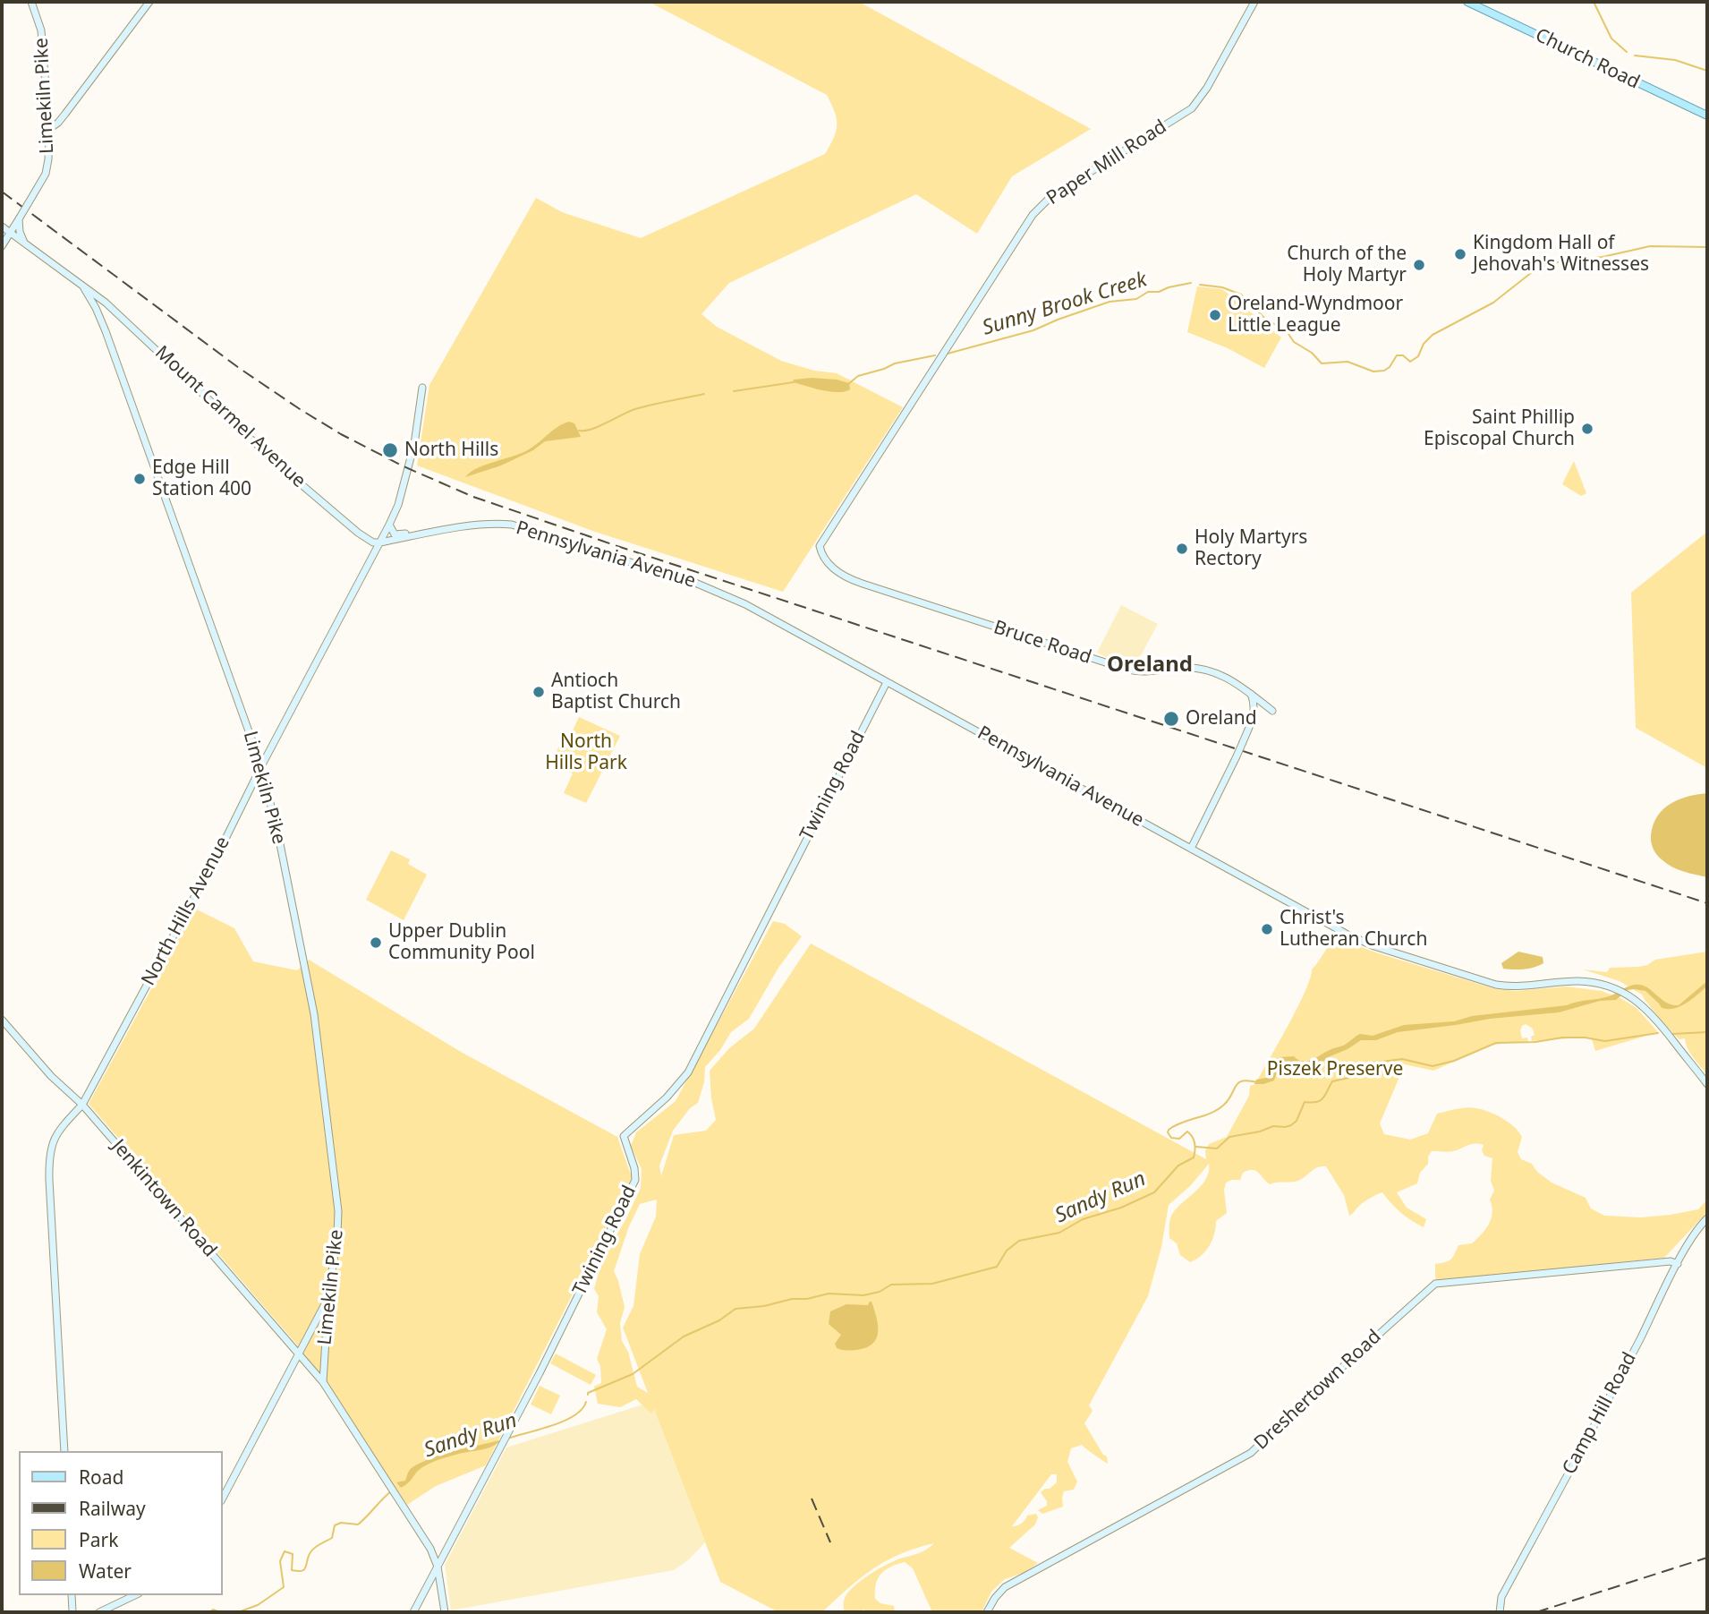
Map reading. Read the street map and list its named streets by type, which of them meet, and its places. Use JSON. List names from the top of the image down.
{
  "streets": {
    "main road": ["Church Road"],
    "street": [
      "Limekiln Pike",
      "Paper Mill Road",
      "Mount Carmel Avenue",
      "Pennsylvania Avenue",
      "Bruce Road",
      "Twining Road",
      "North Hills Avenue",
      "Jenkintown Road",
      "Dreshertown Road",
      "Camp Hill Road"
    ]
  },
  "crossings": [
    ["Limekiln Pike", "Mount Carmel Avenue"],
    ["Limekiln Pike", "North Hills Avenue"],
    ["Limekiln Pike", "Jenkintown Road"],
    ["Paper Mill Road", "Bruce Road"],
    ["Mount Carmel Avenue", "Pennsylvania Avenue"],
    ["Mount Carmel Avenue", "North Hills Avenue"],
    ["Pennsylvania Avenue", "Twining Road"],
    ["Pennsylvania Avenue", "North Hills Avenue"],
    ["North Hills Avenue", "Jenkintown Road"],
    ["Dreshertown Road", "Camp Hill Road"]
  ],
  "districts": ["Oreland"],
  "water": ["Sunny Brook Creek", "Sandy Run"],
  "parks": ["North Hills Park", "Piszek Preserve"],
  "places": [
    "Kingdom Hall of Jehovah's Witnesses",
    "Church of the Holy Martyr",
    "Oreland-Wyndmoor Little League",
    "Saint Phillip Episcopal Church",
    "North Hills",
    "Edge Hill Station 400",
    "Holy Martyrs Rectory",
    "Antioch Baptist Church",
    "Oreland",
    "Christ's Lutheran Church",
    "Upper Dublin Community Pool"
  ],
  "legend": [
    "Road",
    "Railway",
    "Park",
    "Water"
  ]
}
